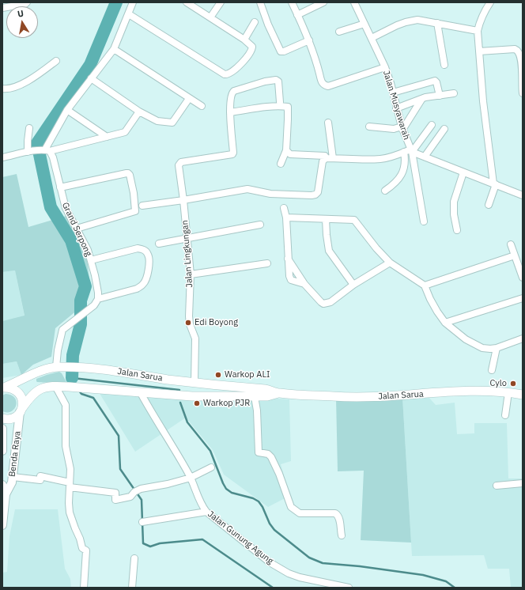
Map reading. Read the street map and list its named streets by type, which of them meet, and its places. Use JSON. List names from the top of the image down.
{
  "streets": {
    "main road": ["Jalan Sarua"],
    "street": [
      "Jalan Musyawarah",
      "Grand Serpong",
      "Jalan Lingkungan",
      "Benda Raya",
      "Jalan Gunung Agung"
    ]
  },
  "crossings": [
    ["Jalan Lingkungan", "Jalan Sarua"],
    ["Jalan Sarua", "Benda Raya"],
    ["Jalan Sarua", "Jalan Gunung Agung"]
  ],
  "places": [
    "Edi Boyong",
    "Warkop ALI",
    "Cylo",
    "Warkop PJR"
  ],
  "north": "top"
}
